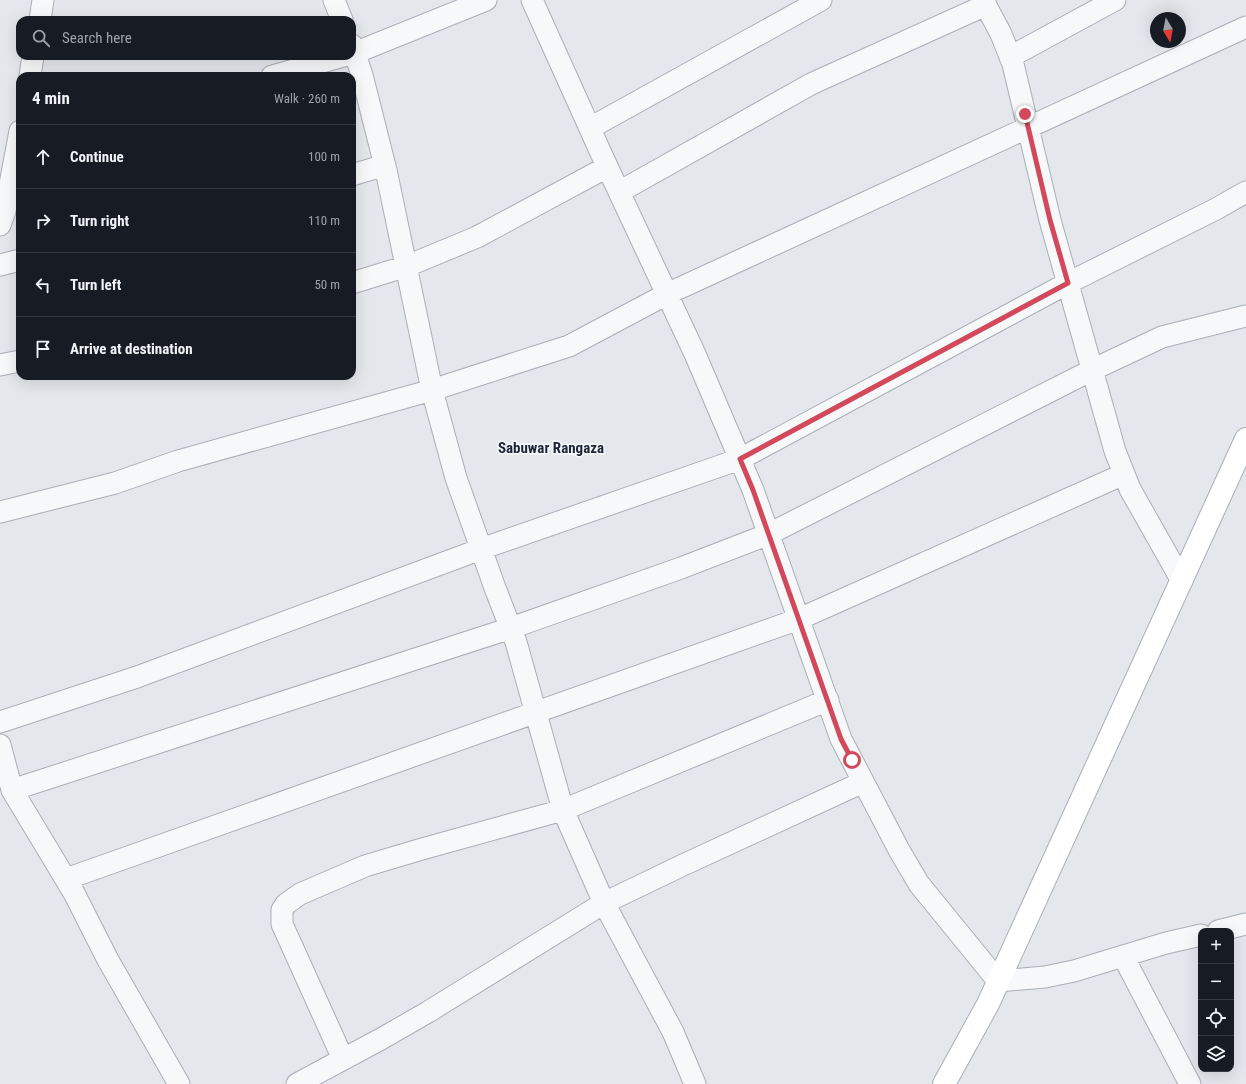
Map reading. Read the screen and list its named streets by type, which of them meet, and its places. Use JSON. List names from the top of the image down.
{
  "districts": ["Sabuwar Rangaza"],
  "north": "bottom",
  "page": {
    "search": "Search here",
    "heading": ["4 min", "Walk · 260 m"],
    "list": [
      ["Continue", "100 m"],
      ["Turn right", "110 m"],
      ["Turn left", "50 m"],
      "Arrive at destination"
    ],
    "map_buttons": ["+", "−"]
  }
}
